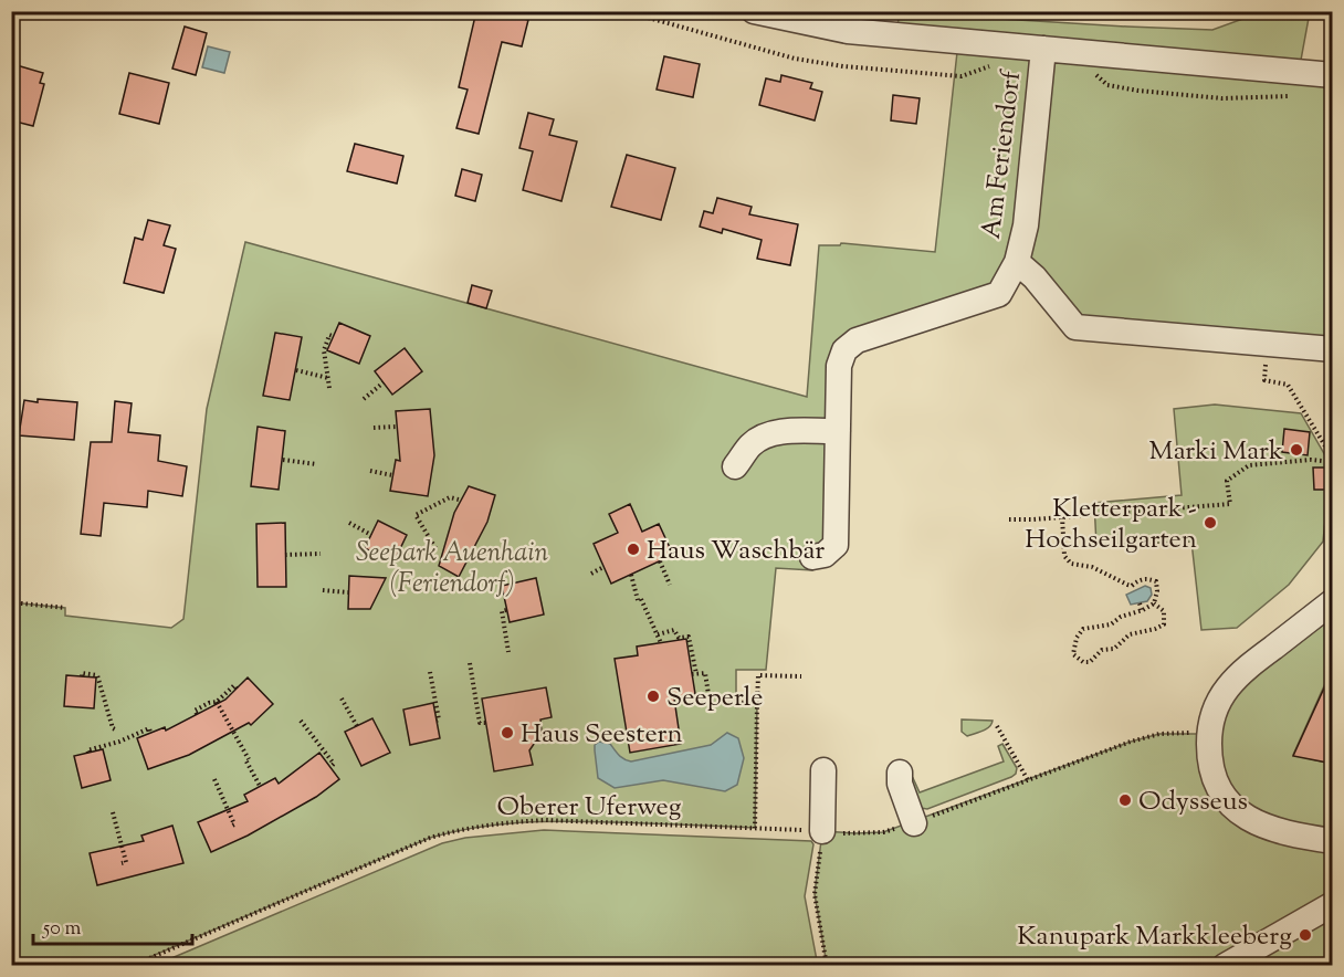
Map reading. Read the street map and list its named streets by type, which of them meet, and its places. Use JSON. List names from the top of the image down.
{
  "streets": {
    "street": ["Am Feriendorf"],
    "path": ["Oberer Uferweg"]
  },
  "parks": ["Seepark Auenhain (Feriendorf)"],
  "places": [
    "Marki Mark",
    "Kletterpark - Hochseilgarten",
    "Haus Waschbär",
    "Seeperle",
    "Haus Seestern",
    "Odysseus",
    "Kanupark Markkleeberg"
  ],
  "scale_bar": "50 m"
}
